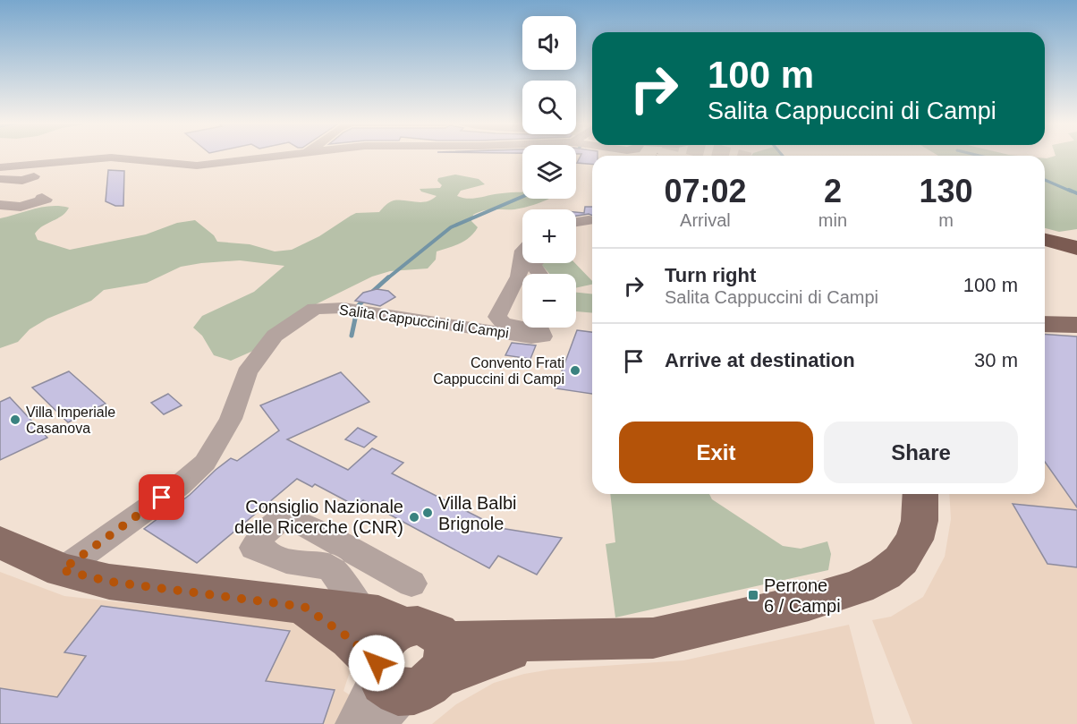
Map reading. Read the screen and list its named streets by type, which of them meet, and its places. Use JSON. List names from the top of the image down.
{
  "streets": {
    "street": ["Salita Cappuccini di Campi"]
  },
  "places": {
    "other": [
      "Convento Frati Cappuccini di Campi",
      "Villa Imperiale Casanova",
      "Villa Balbi Brignole",
      "Consiglio Nazionale delle Ricerche (CNR)"
    ],
    "transit": ["Perrone 6 / Campi"]
  },
  "page": {
    "map_buttons": ["+", "−"],
    "turn": ["100 m", "Salita Cappuccini di Campi"],
    "eta": [
      "07:02",
      "Arrival",
      "2",
      "min",
      "130",
      "m"
    ],
    "list": [
      {
        "name": "Turn right",
        "note": "Salita Cappuccini di Campi",
        "value": "100 m"
      },
      {
        "name": "Arrive at destination",
        "value": "30 m"
      }
    ],
    "buttons": ["Exit", "Share"]
  }
}
